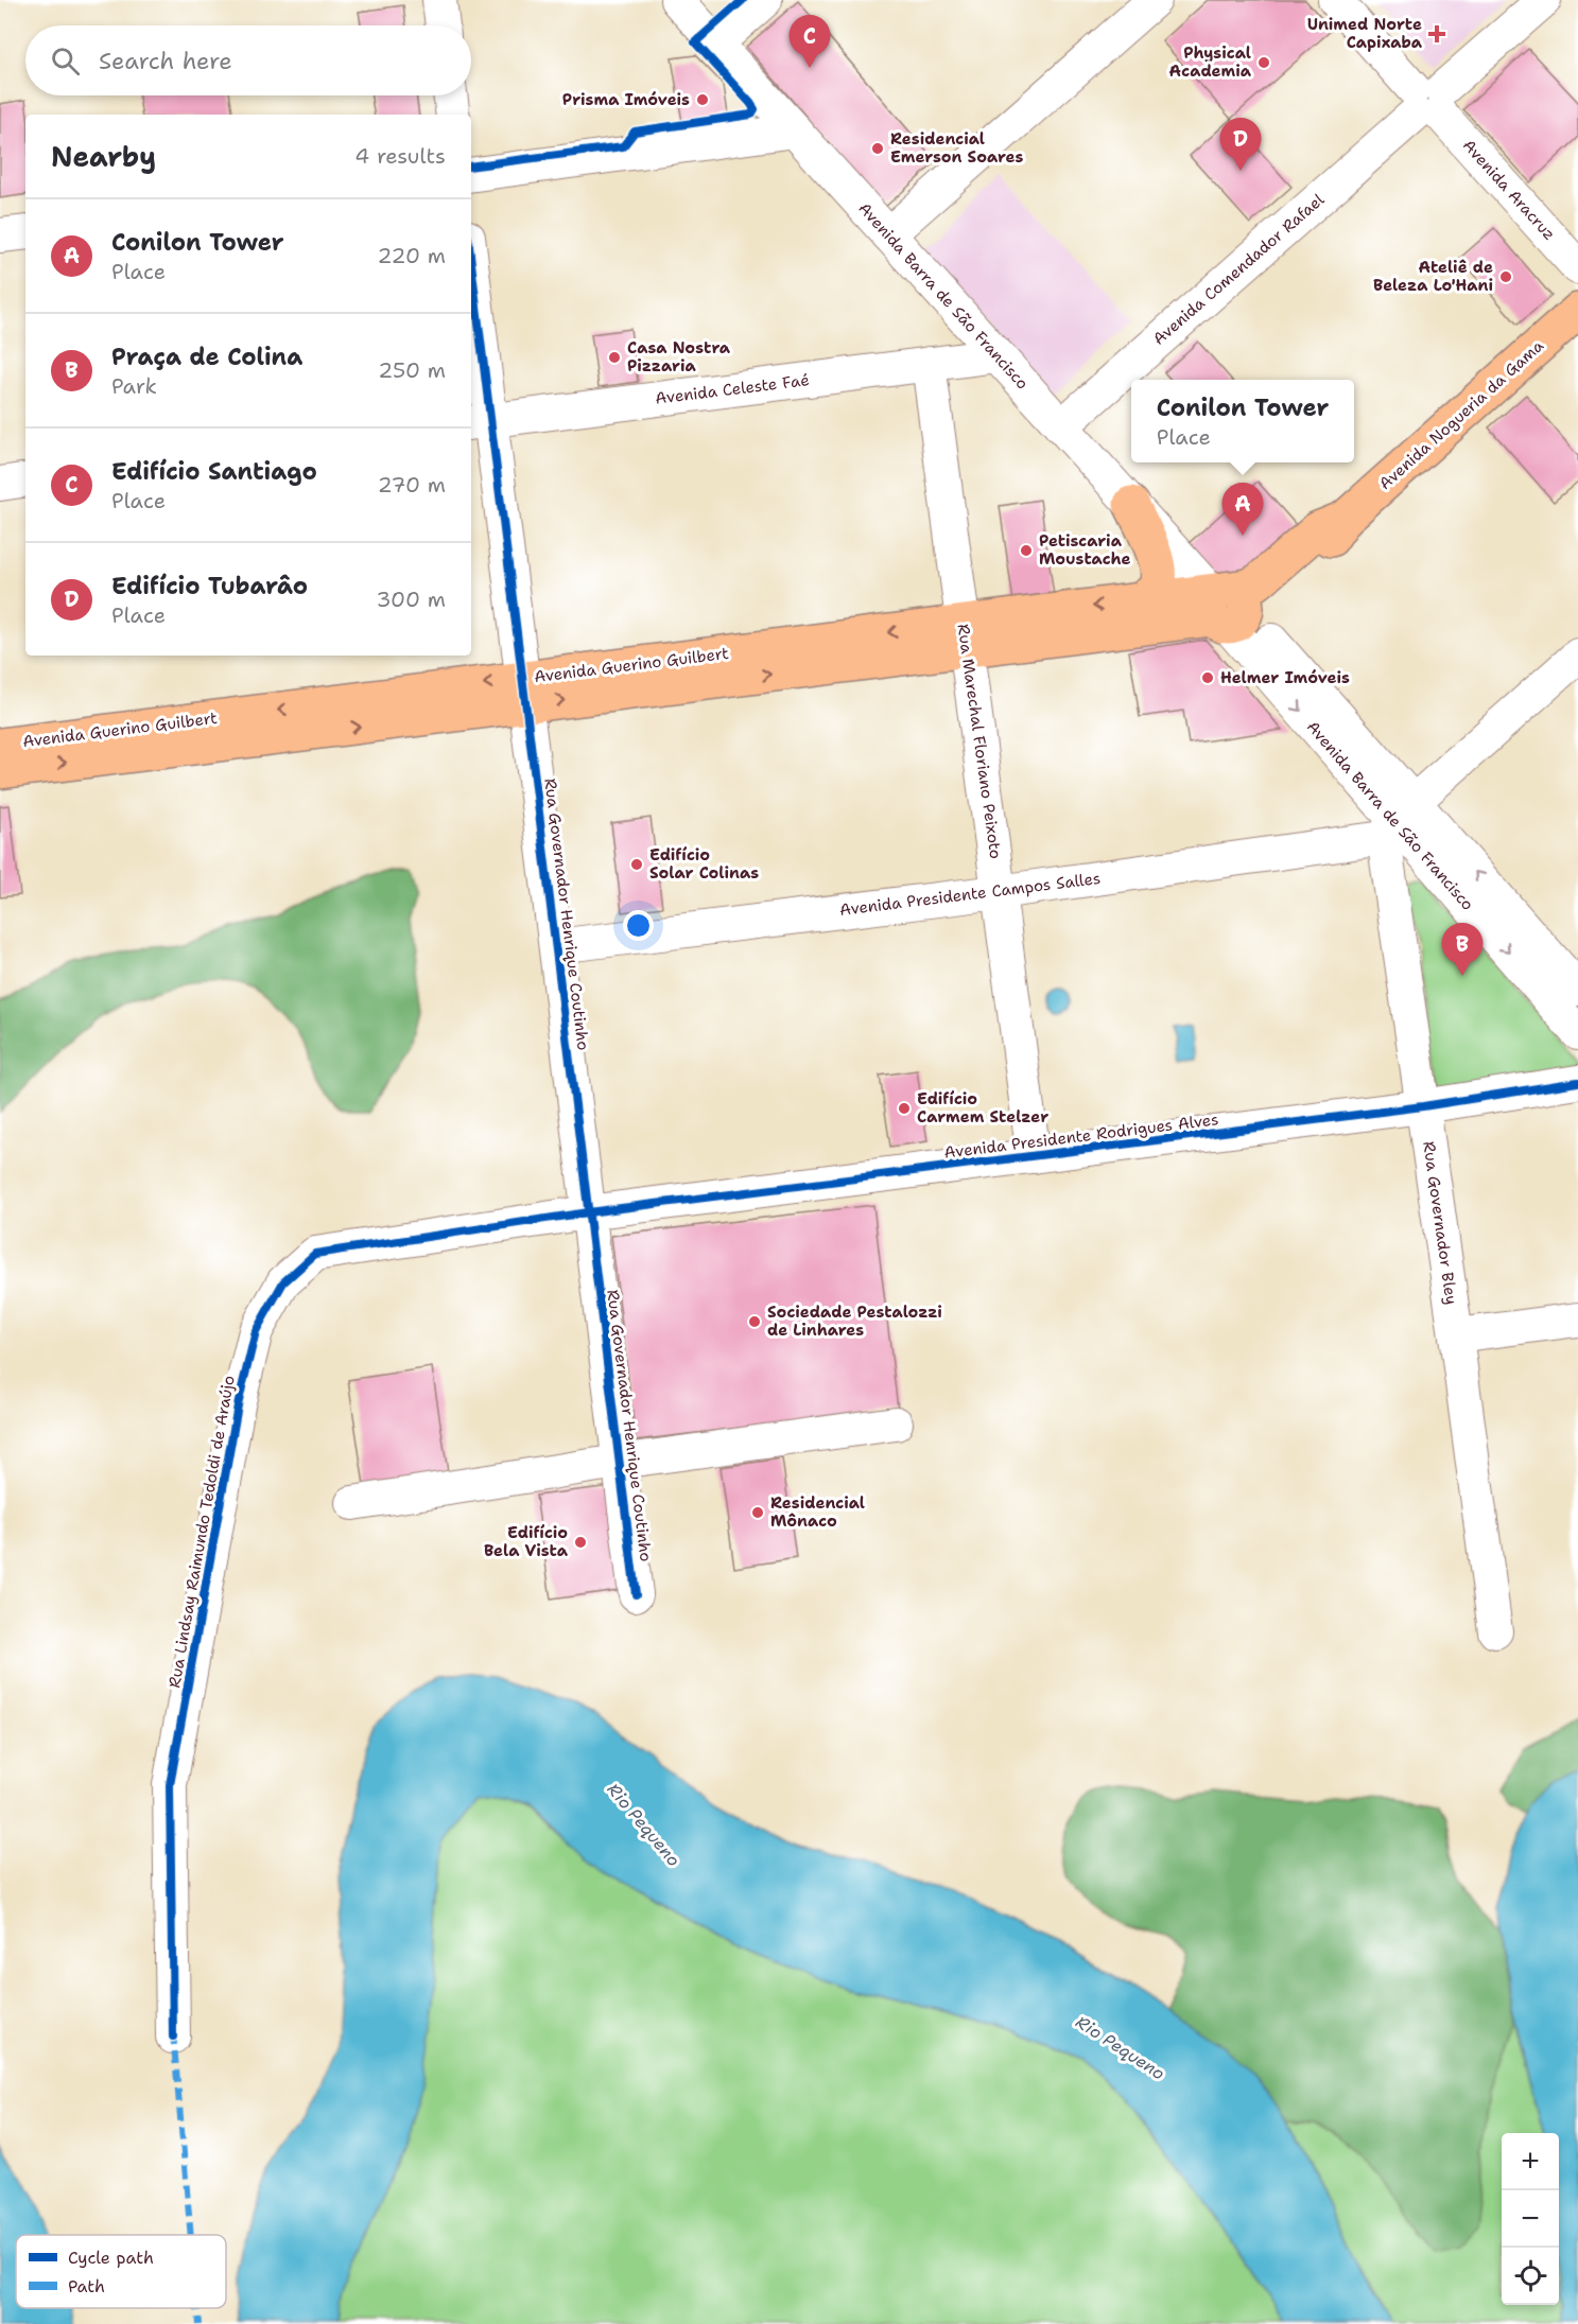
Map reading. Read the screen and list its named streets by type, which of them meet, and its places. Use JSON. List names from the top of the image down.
{
  "streets": {
    "main road": ["Avenida Nogueria da Gama", "Avenida Guerino Guilbert"],
    "street": [
      "Avenida Aracruz",
      "Avenida Comendador Rafael",
      "Avenida Barra de São Francisco",
      "Avenida Celeste Faé",
      "Rua Marechal Floriano Peixoto",
      "Avenida Presidente Campos Salles",
      "Rua Governador Henrique Coutinho",
      "Avenida Presidente Rodrigues Alves",
      "Rua Governador Bley",
      "Rua Lindsay Raimundo Tedoldi de Araújo"
    ]
  },
  "crossings": [
    ["Avenida Aracruz", "Avenida Comendador Rafael"],
    ["Avenida Comendador Rafael", "Avenida Barra de São Francisco"],
    ["Avenida Barra de São Francisco", "Avenida Celeste Faé"],
    ["Avenida Barra de São Francisco", "Avenida Nogueria da Gama"],
    ["Avenida Barra de São Francisco", "Avenida Guerino Guilbert"],
    ["Avenida Barra de São Francisco", "Avenida Presidente Campos Salles"],
    ["Avenida Barra de São Francisco", "Rua Governador Bley"],
    ["Avenida Celeste Faé", "Rua Marechal Floriano Peixoto"],
    ["Avenida Celeste Faé", "Rua Governador Henrique Coutinho"],
    ["Avenida Nogueria da Gama", "Avenida Guerino Guilbert"],
    ["Avenida Guerino Guilbert", "Rua Marechal Floriano Peixoto"],
    ["Avenida Guerino Guilbert", "Rua Governador Henrique Coutinho"],
    ["Rua Marechal Floriano Peixoto", "Avenida Presidente Campos Salles"],
    ["Rua Marechal Floriano Peixoto", "Avenida Presidente Rodrigues Alves"],
    ["Avenida Presidente Campos Salles", "Rua Governador Henrique Coutinho"],
    ["Avenida Presidente Campos Salles", "Rua Governador Bley"],
    ["Rua Governador Henrique Coutinho", "Avenida Presidente Rodrigues Alves"],
    ["Rua Governador Henrique Coutinho", "Rua Lindsay Raimundo Tedoldi de Araújo"],
    ["Avenida Presidente Rodrigues Alves", "Rua Governador Bley"],
    ["Avenida Presidente Rodrigues Alves", "Rua Lindsay Raimundo Tedoldi de Araújo"]
  ],
  "water": ["Rio Pequeno"],
  "places": {
    "health": ["Unimed Norte Capixaba"],
    "other": [
      "Physical Academia",
      "Prisma Imóveis",
      "Residencial Emerson Soares",
      "Ateliê de Beleza Lo'Hani",
      "Casa Nostra Pizzaria",
      "Petiscaria Moustache",
      "Helmer Imóveis",
      "Edifício Solar Colinas",
      "Edifício Carmem Stelzer",
      "Sociedade Pestalozzi de Linhares",
      "Residencial Mônaco",
      "Edifício Bela Vista"
    ]
  },
  "legend": ["Cycle path", "Path"],
  "page": {
    "pins": [
      "C",
      "D",
      "A",
      "B"
    ],
    "search": "Search here",
    "heading": ["Nearby", "4 results"],
    "list": [
      {
        "mark": "A",
        "name": "Conilon Tower",
        "note": "Place",
        "value": "220 m"
      },
      {
        "mark": "B",
        "name": "Praça de Colina",
        "note": "Park",
        "value": "250 m"
      },
      {
        "mark": "C",
        "name": "Edifício Santiago",
        "note": "Place",
        "value": "270 m"
      },
      {
        "mark": "D",
        "name": "Edifício Tubarâo",
        "note": "Place",
        "value": "300 m"
      }
    ],
    "popup": ["Conilon Tower", "Place"],
    "map_buttons": ["+", "−"]
  }
}
